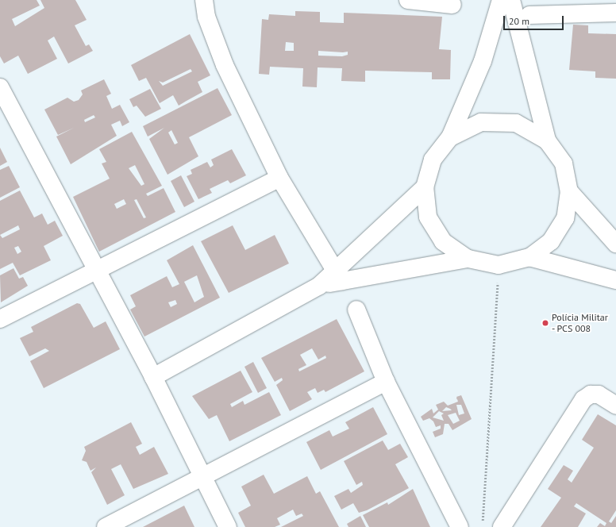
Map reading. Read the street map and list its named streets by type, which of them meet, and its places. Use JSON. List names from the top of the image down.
{
  "places": ["Polícia Militar - PCS 008"],
  "scale_bar": "20 m"
}
